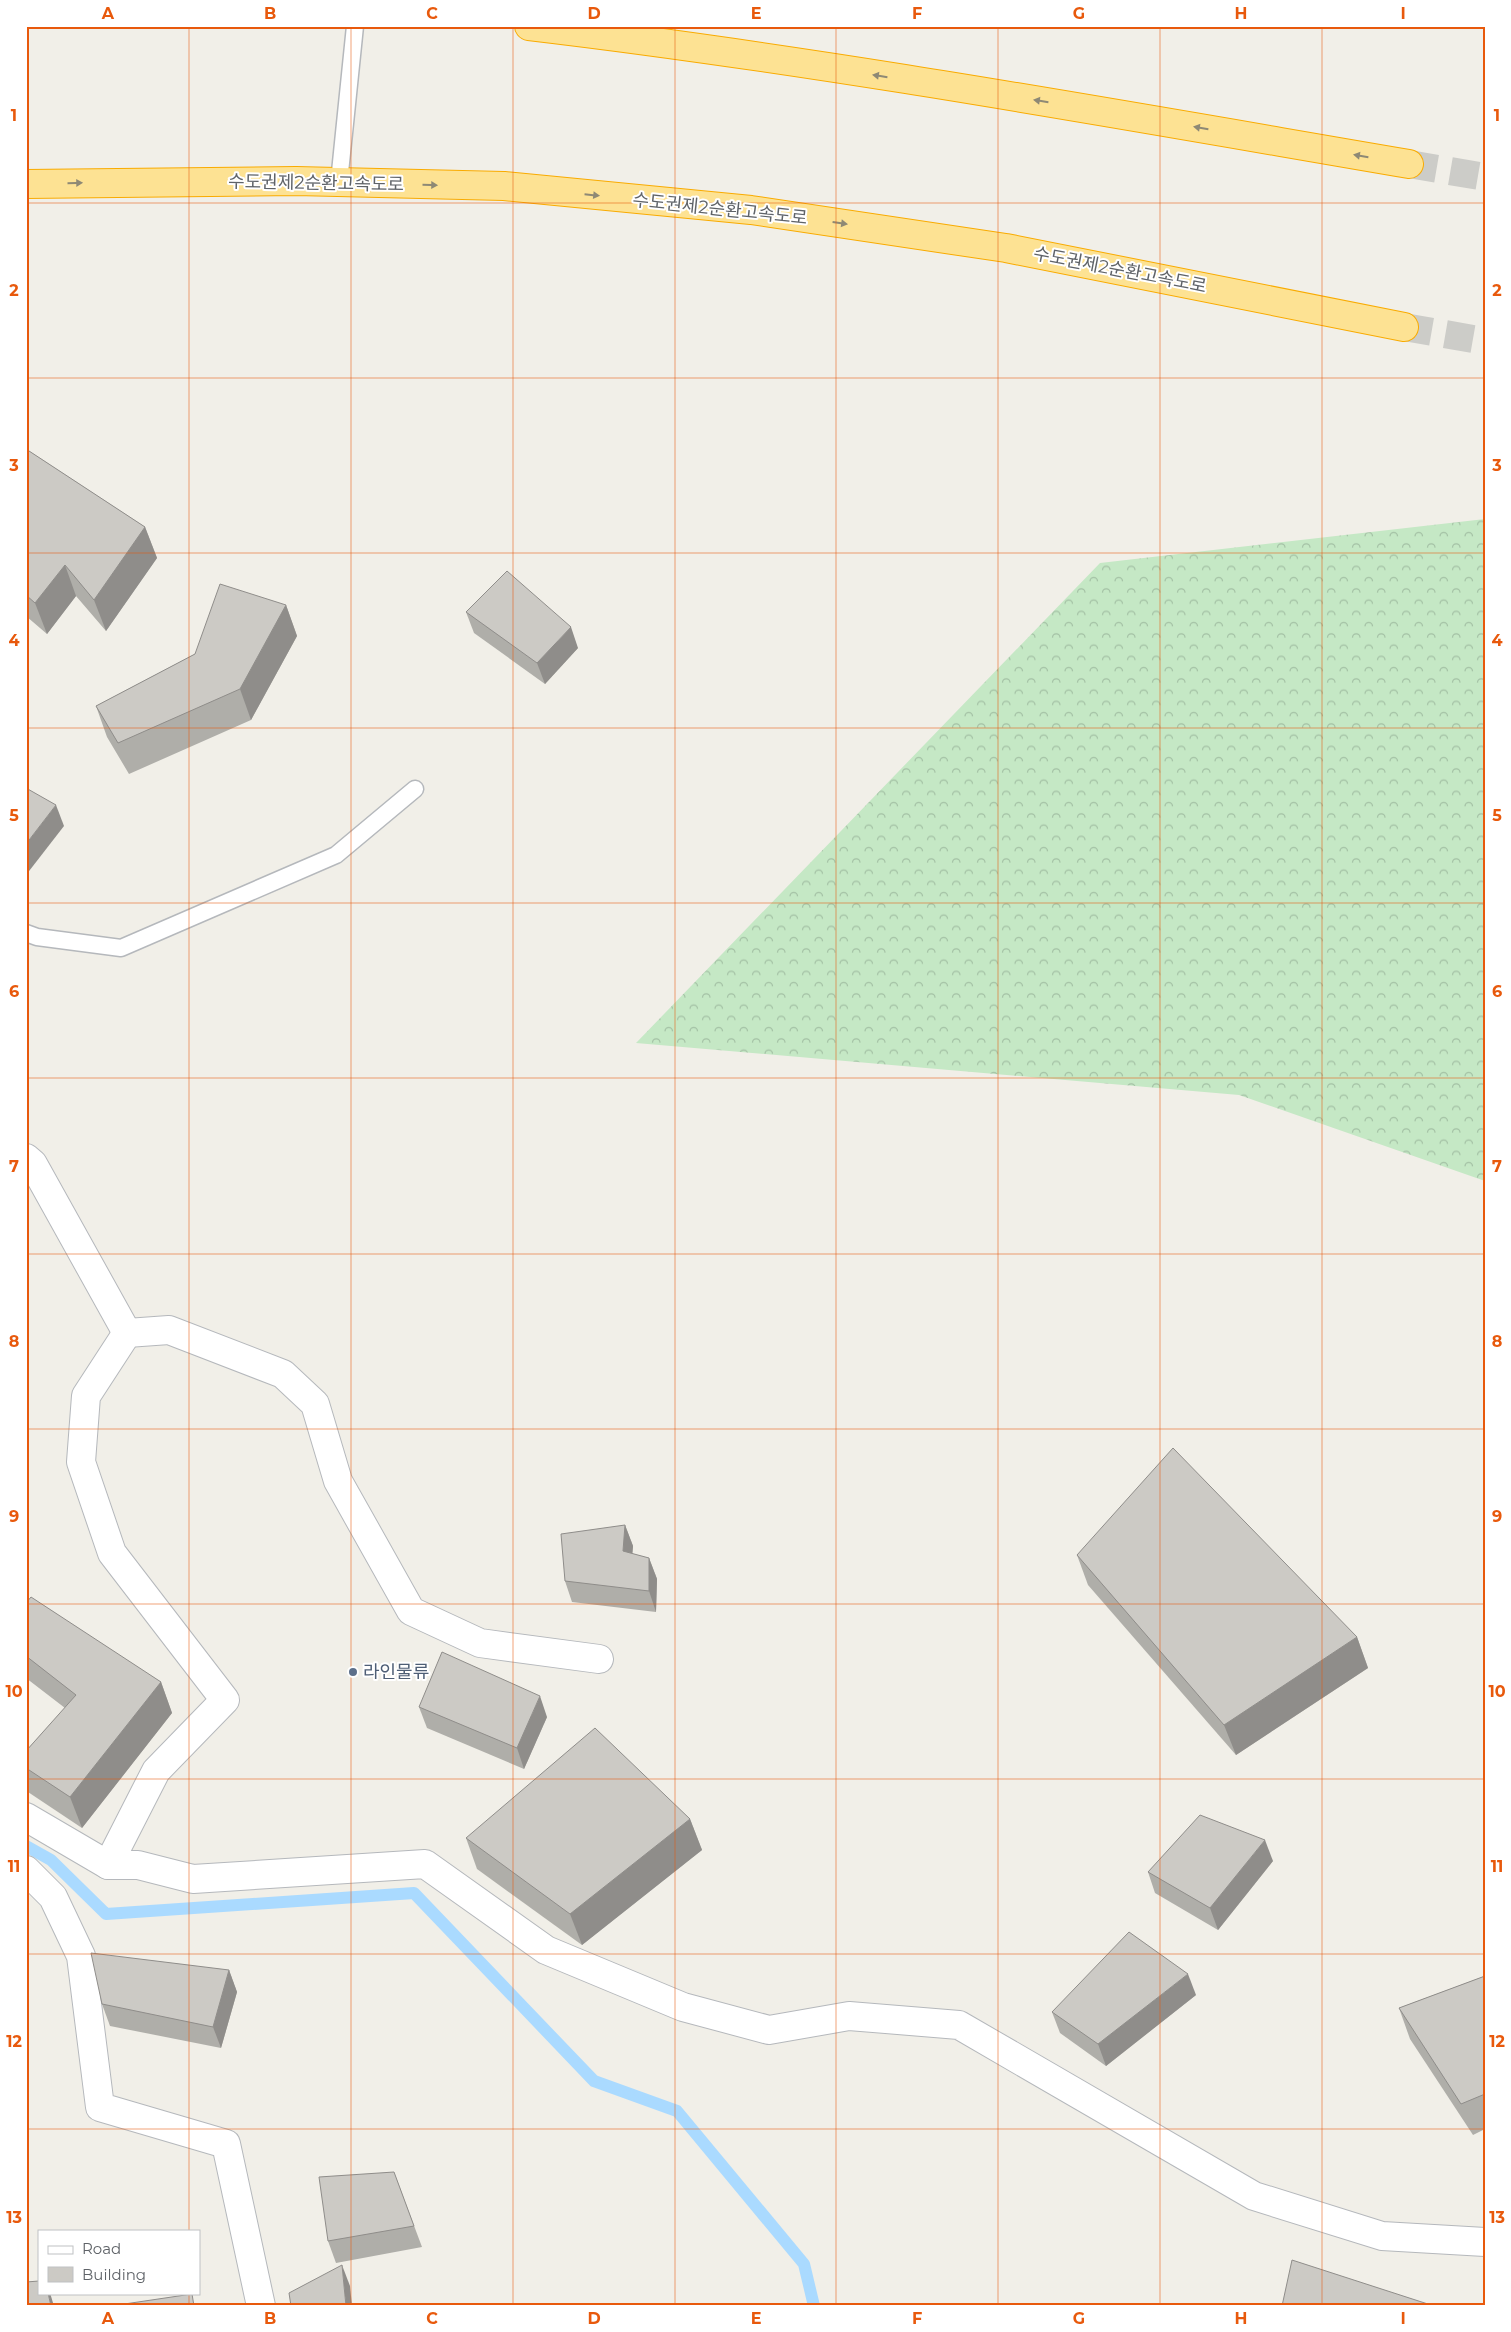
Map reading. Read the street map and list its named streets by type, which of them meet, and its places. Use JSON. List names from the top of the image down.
{
  "streets": {
    "highway": ["수도권제2순환고속도로"]
  },
  "places": ["라인물류"],
  "legend": ["Road", "Building"],
  "grid": {
    "columns": [
      "A",
      "B",
      "C",
      "D",
      "E",
      "F",
      "G",
      "H",
      "I"
    ],
    "rows": [
      "1",
      "2",
      "3",
      "4",
      "5",
      "6",
      "7",
      "8",
      "9",
      "10",
      "11",
      "12",
      "13"
    ]
  }
}
